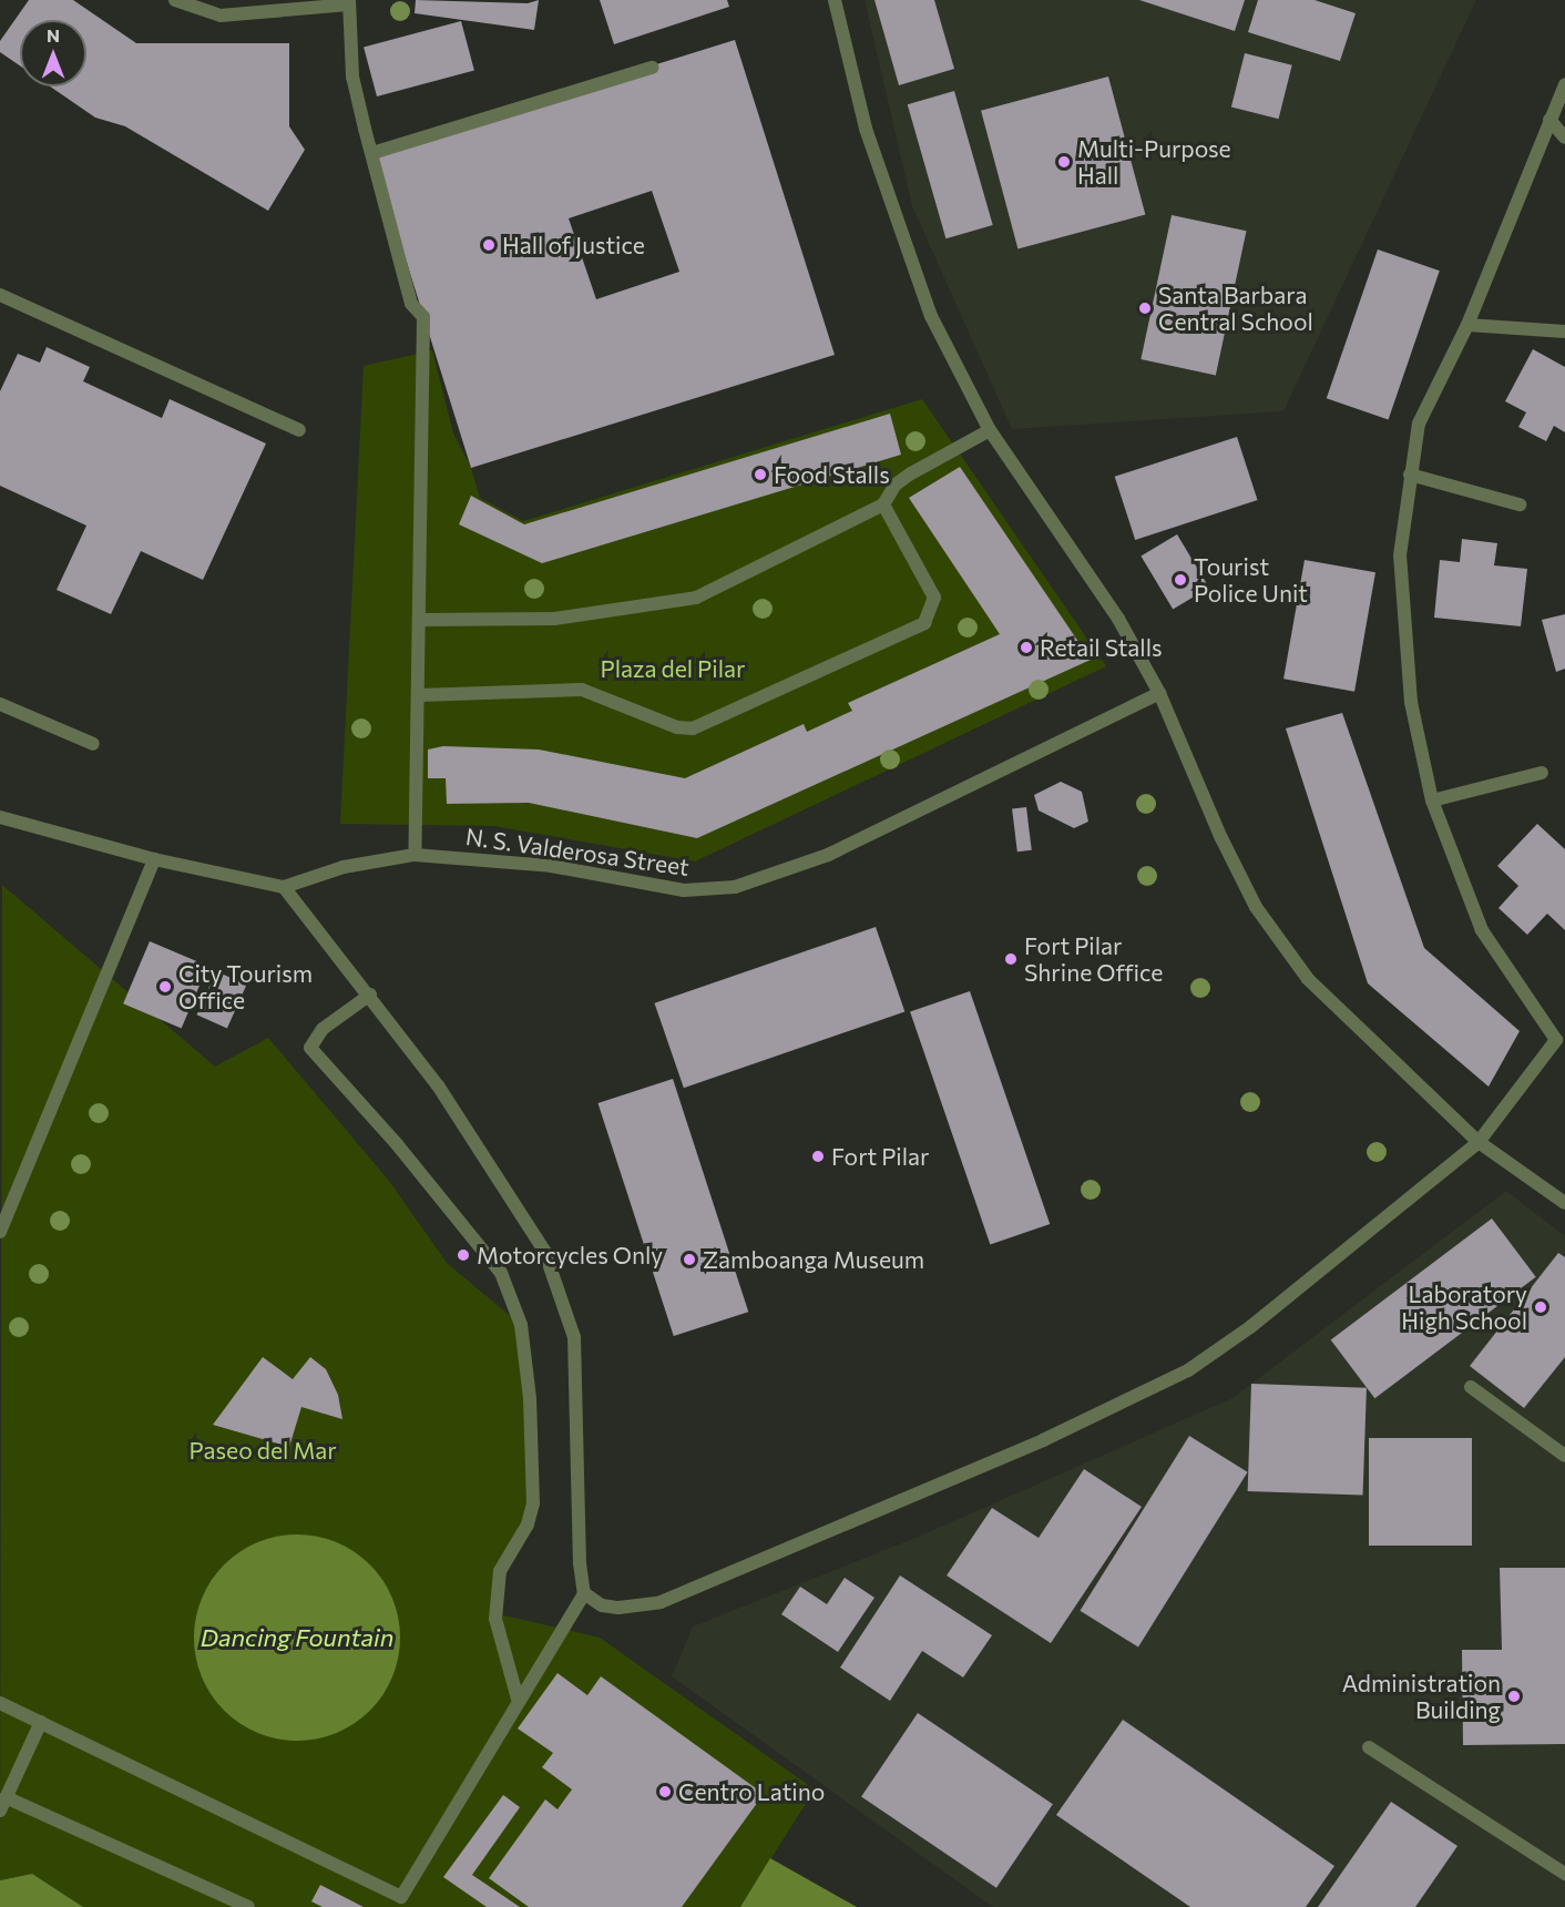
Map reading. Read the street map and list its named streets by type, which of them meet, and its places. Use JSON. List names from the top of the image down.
{
  "streets": {
    "street": ["N. S. Valderosa Street"]
  },
  "water": ["Dancing Fountain"],
  "parks": ["Plaza del Pilar", "Paseo del Mar"],
  "places": [
    "Multi-Purpose Hall",
    "Hall of Justice",
    "Santa Barbara Central School",
    "Food Stalls",
    "Tourist Police Unit",
    "Retail Stalls",
    "Fort Pilar Shrine Office",
    "City Tourism Office",
    "Fort Pilar",
    "Motorcycles Only",
    "Zamboanga Museum",
    "Laboratory High School",
    "Administration Building",
    "Centro Latino"
  ],
  "north": "top"
}
